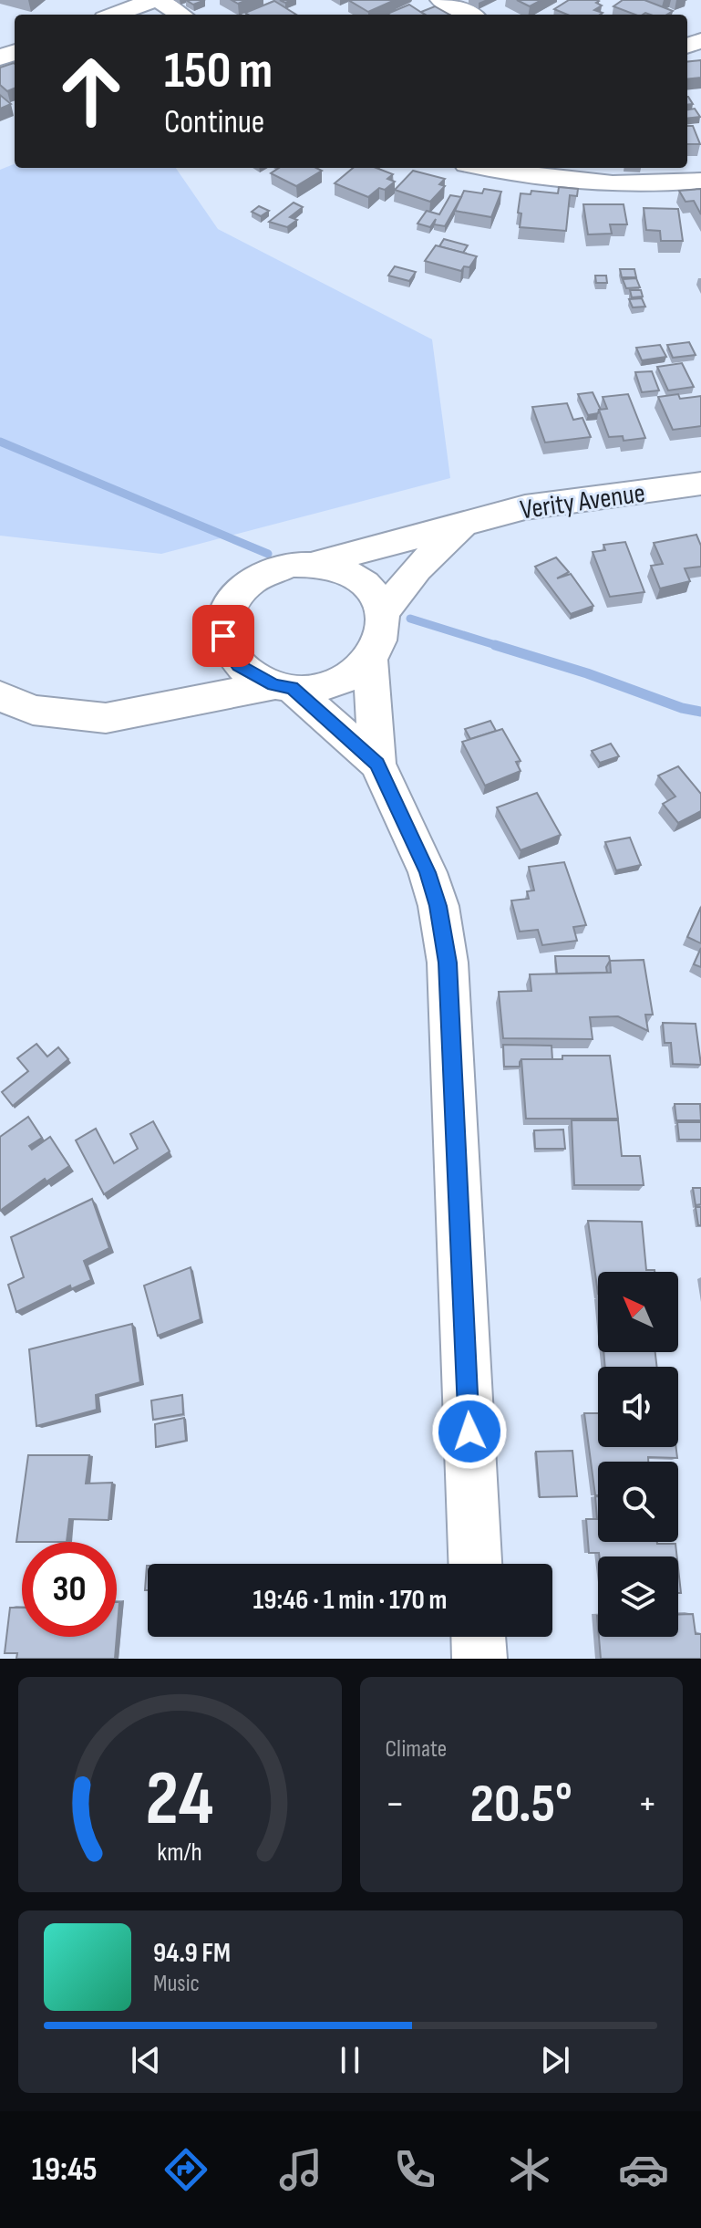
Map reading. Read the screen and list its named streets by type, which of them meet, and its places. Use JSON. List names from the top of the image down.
{
  "streets": {
    "street": ["Verity Avenue"]
  },
  "north": "top left",
  "page": {
    "turn": ["150 m", "Continue"],
    "limit": "30",
    "trip": "19:46 · 1 min · 170 m",
    "tile": "Climate",
    "heat": ["−", "20.5°", "+"],
    "song": ["94.9 FM", "Music"],
    "tabs": "19:45",
    "gauge": ["24", "km/h"]
  }
}
